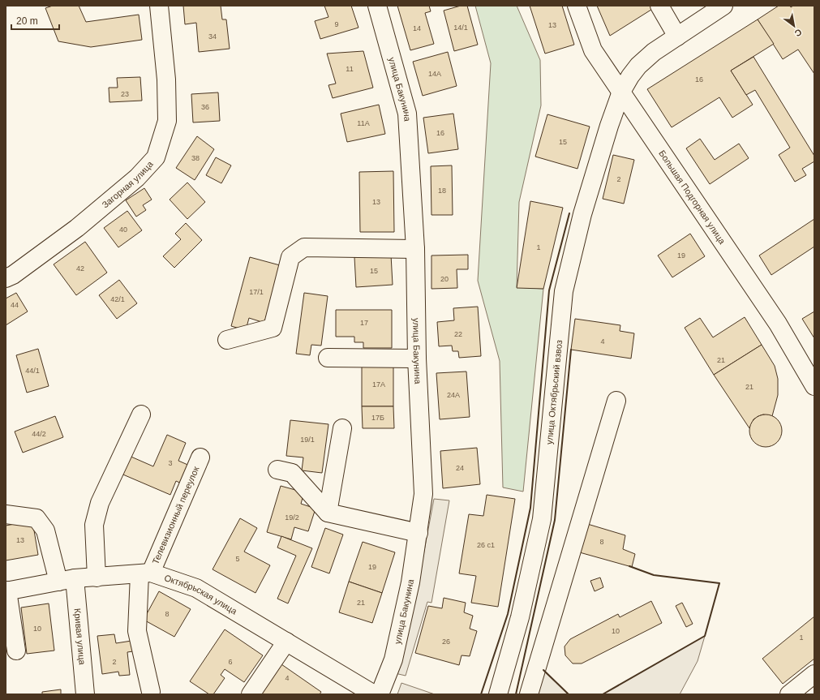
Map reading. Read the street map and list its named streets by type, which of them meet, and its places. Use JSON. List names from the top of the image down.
{
  "streets": {
    "street": [
      "улица Бакунина",
      "Загорная улица",
      "Большая Подгорная улица",
      "улица Октябрьский взвоз",
      "Телевизионный переулок",
      "Октябрьская улица",
      "Кривая улица"
    ]
  },
  "crossings": [
    ["Большая Подгорная улица", "улица Октябрьский взвоз"],
    ["Телевизионный переулок", "Октябрьская улица"],
    ["Октябрьская улица", "Кривая улица"]
  ],
  "house_numbers": [
    "9",
    "13",
    "14/1",
    "14",
    "34",
    "11",
    "14А",
    "16",
    "23",
    "36",
    "11А",
    "16",
    "15",
    "38",
    "2",
    "18",
    "13",
    "40",
    "1",
    "19",
    "42",
    "15",
    "20",
    "17/1",
    "42/1",
    "44",
    "17",
    "22",
    "4",
    "21",
    "44/1",
    "17А",
    "21",
    "24А",
    "17Б",
    "44/2",
    "19/1",
    "3",
    "24",
    "19/2",
    "13",
    "8",
    "26 с1",
    "5",
    "19",
    "21",
    "8",
    "10",
    "10",
    "1",
    "26",
    "2",
    "6",
    "4"
  ],
  "scale_bar": "20 m",
  "north": "bottom right"
}
